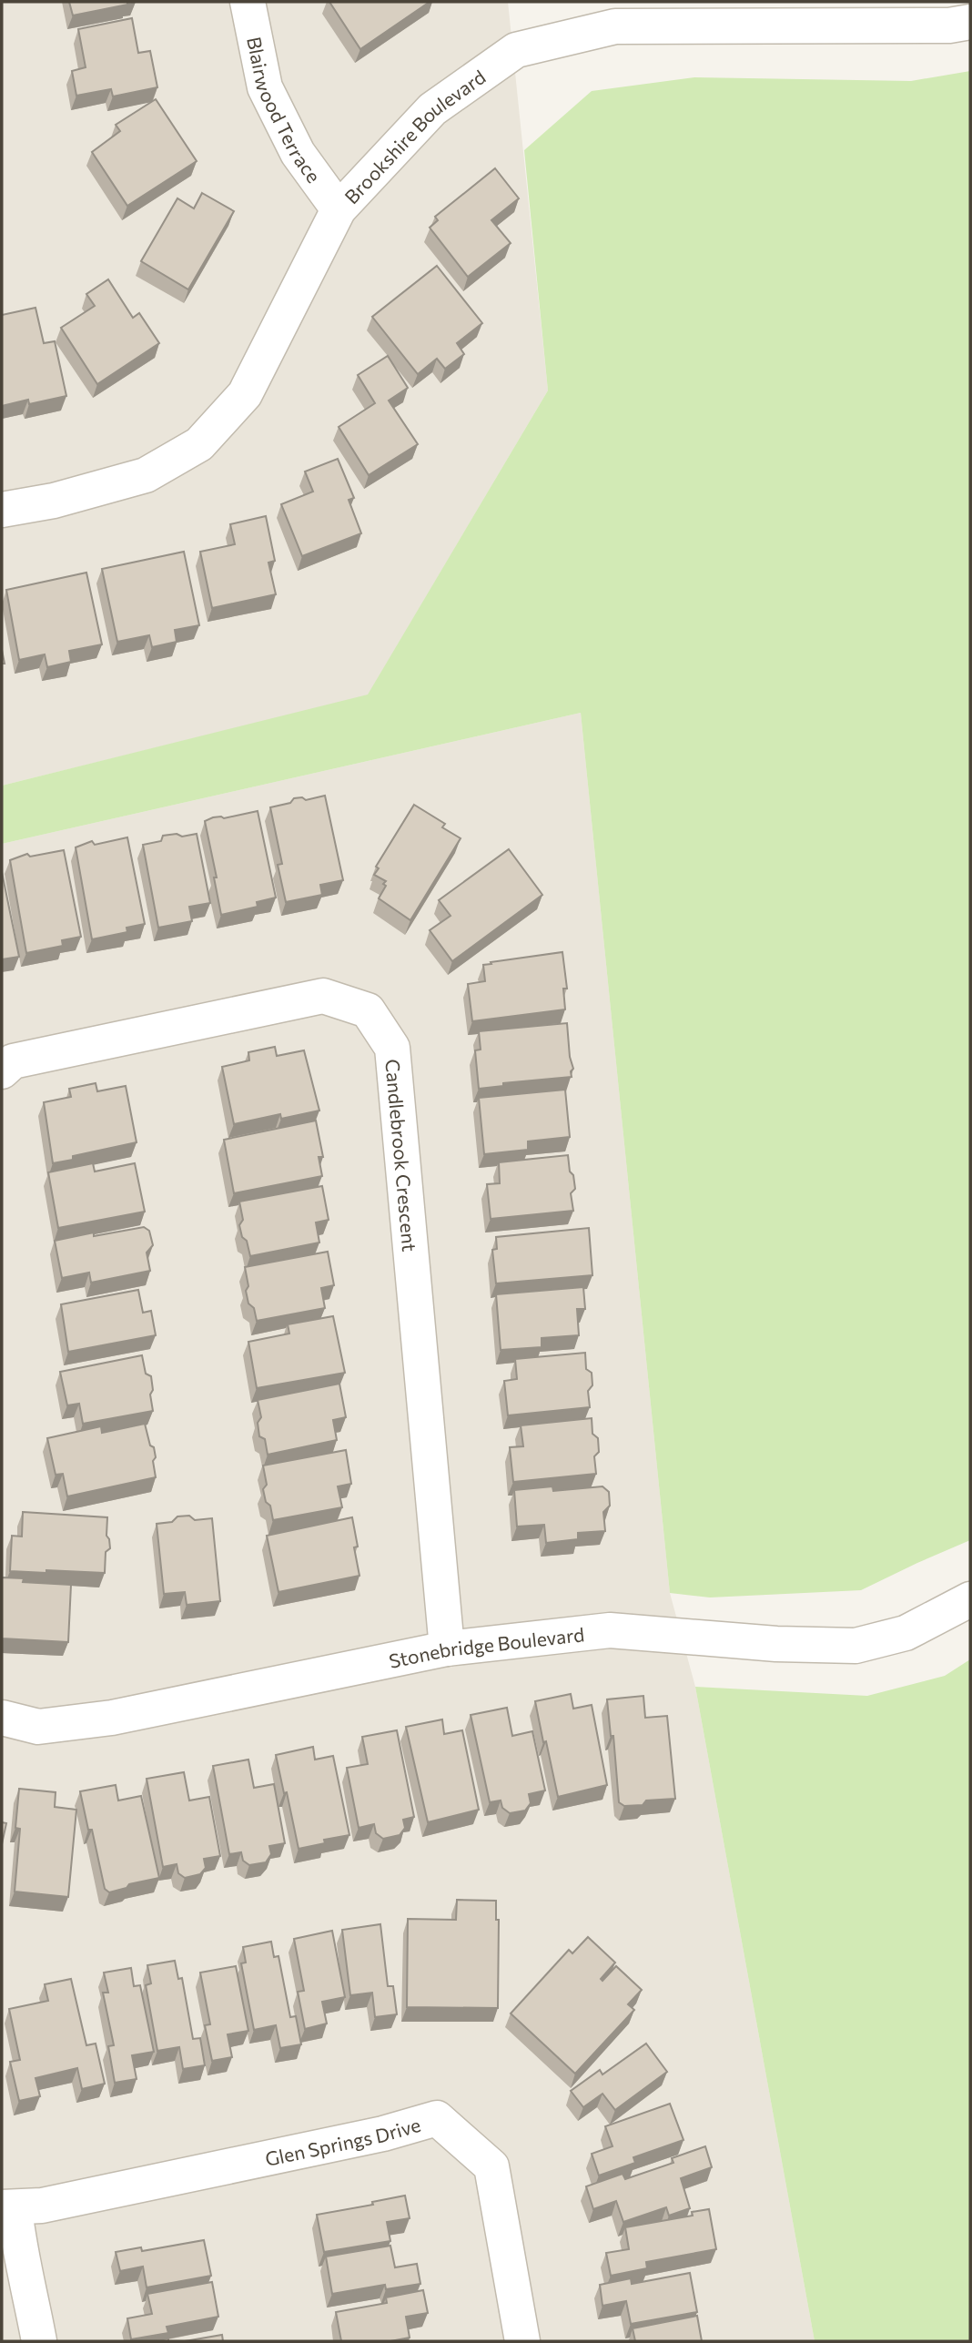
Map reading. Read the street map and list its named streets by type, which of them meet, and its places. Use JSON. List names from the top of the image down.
{
  "streets": {
    "street": [
      "Blairwood Terrace",
      "Brookshire Boulevard",
      "Candlebrook Crescent",
      "Stonebridge Boulevard",
      "Glen Springs Drive"
    ]
  },
  "crossings": [
    ["Blairwood Terrace", "Brookshire Boulevard"],
    ["Candlebrook Crescent", "Stonebridge Boulevard"]
  ]
}
